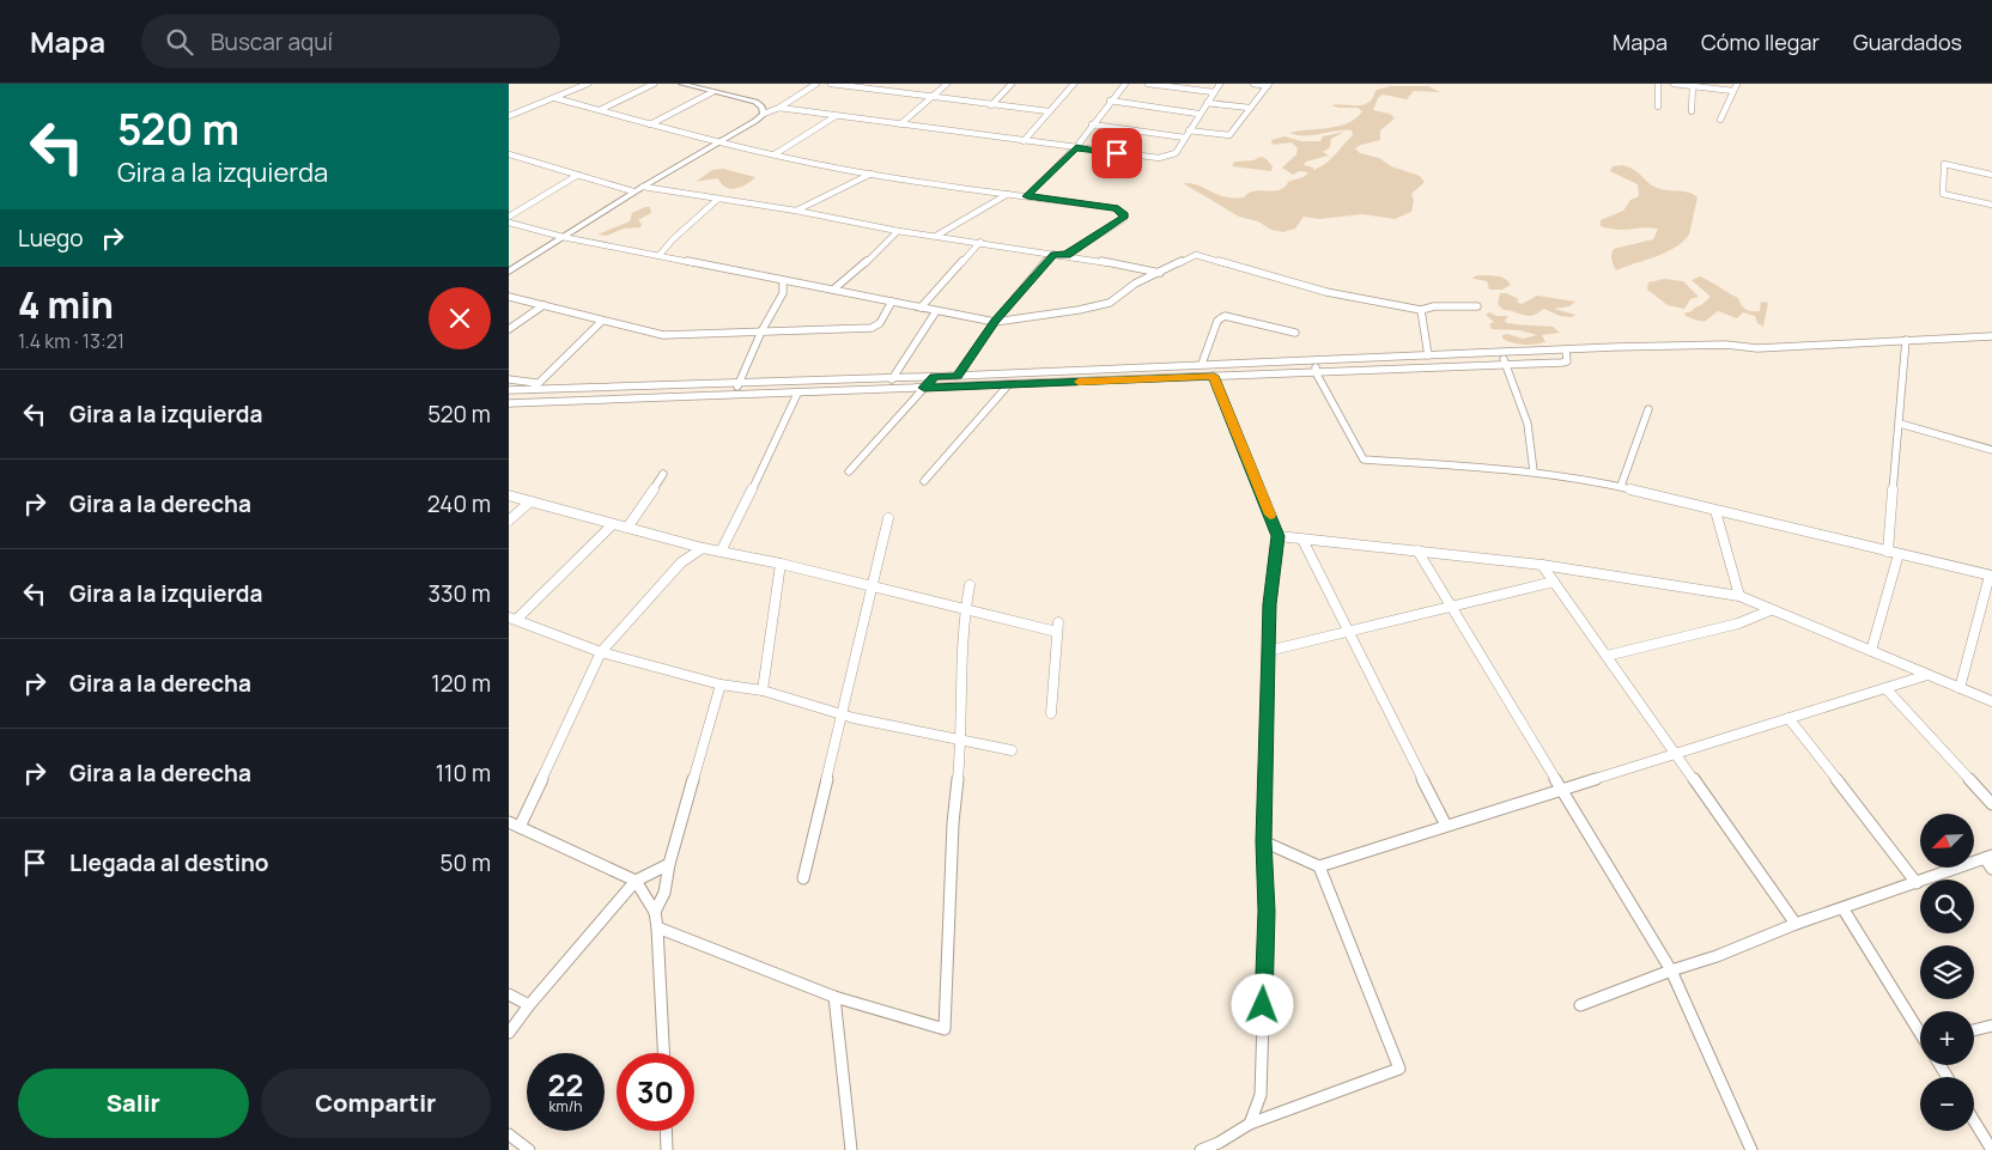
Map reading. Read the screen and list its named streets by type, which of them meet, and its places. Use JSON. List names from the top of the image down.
{
  "north": "bottom left",
  "page": {
    "header": "Mapa",
    "search": "Buscar aquí",
    "nav": ["Mapa", "Cómo llegar", "Guardados"],
    "turn": ["520 m", "Gira a la izquierda"],
    "then": "Luego",
    "heading": ["4 min", "1.4 km · 13:21"],
    "list": [
      {
        "name": "Gira a la izquierda",
        "value": "520 m"
      },
      {
        "name": "Gira a la derecha",
        "value": "240 m"
      },
      {
        "name": "Gira a la izquierda",
        "value": "330 m"
      },
      {
        "name": "Gira a la derecha",
        "value": "120 m"
      },
      {
        "name": "Gira a la derecha",
        "value": "110 m"
      },
      {
        "name": "Llegada al destino",
        "value": "50 m"
      }
    ],
    "map_buttons": ["+", "−"],
    "speed": "22 km/h",
    "limit": "30",
    "buttons": ["Salir", "Compartir"]
  }
}
